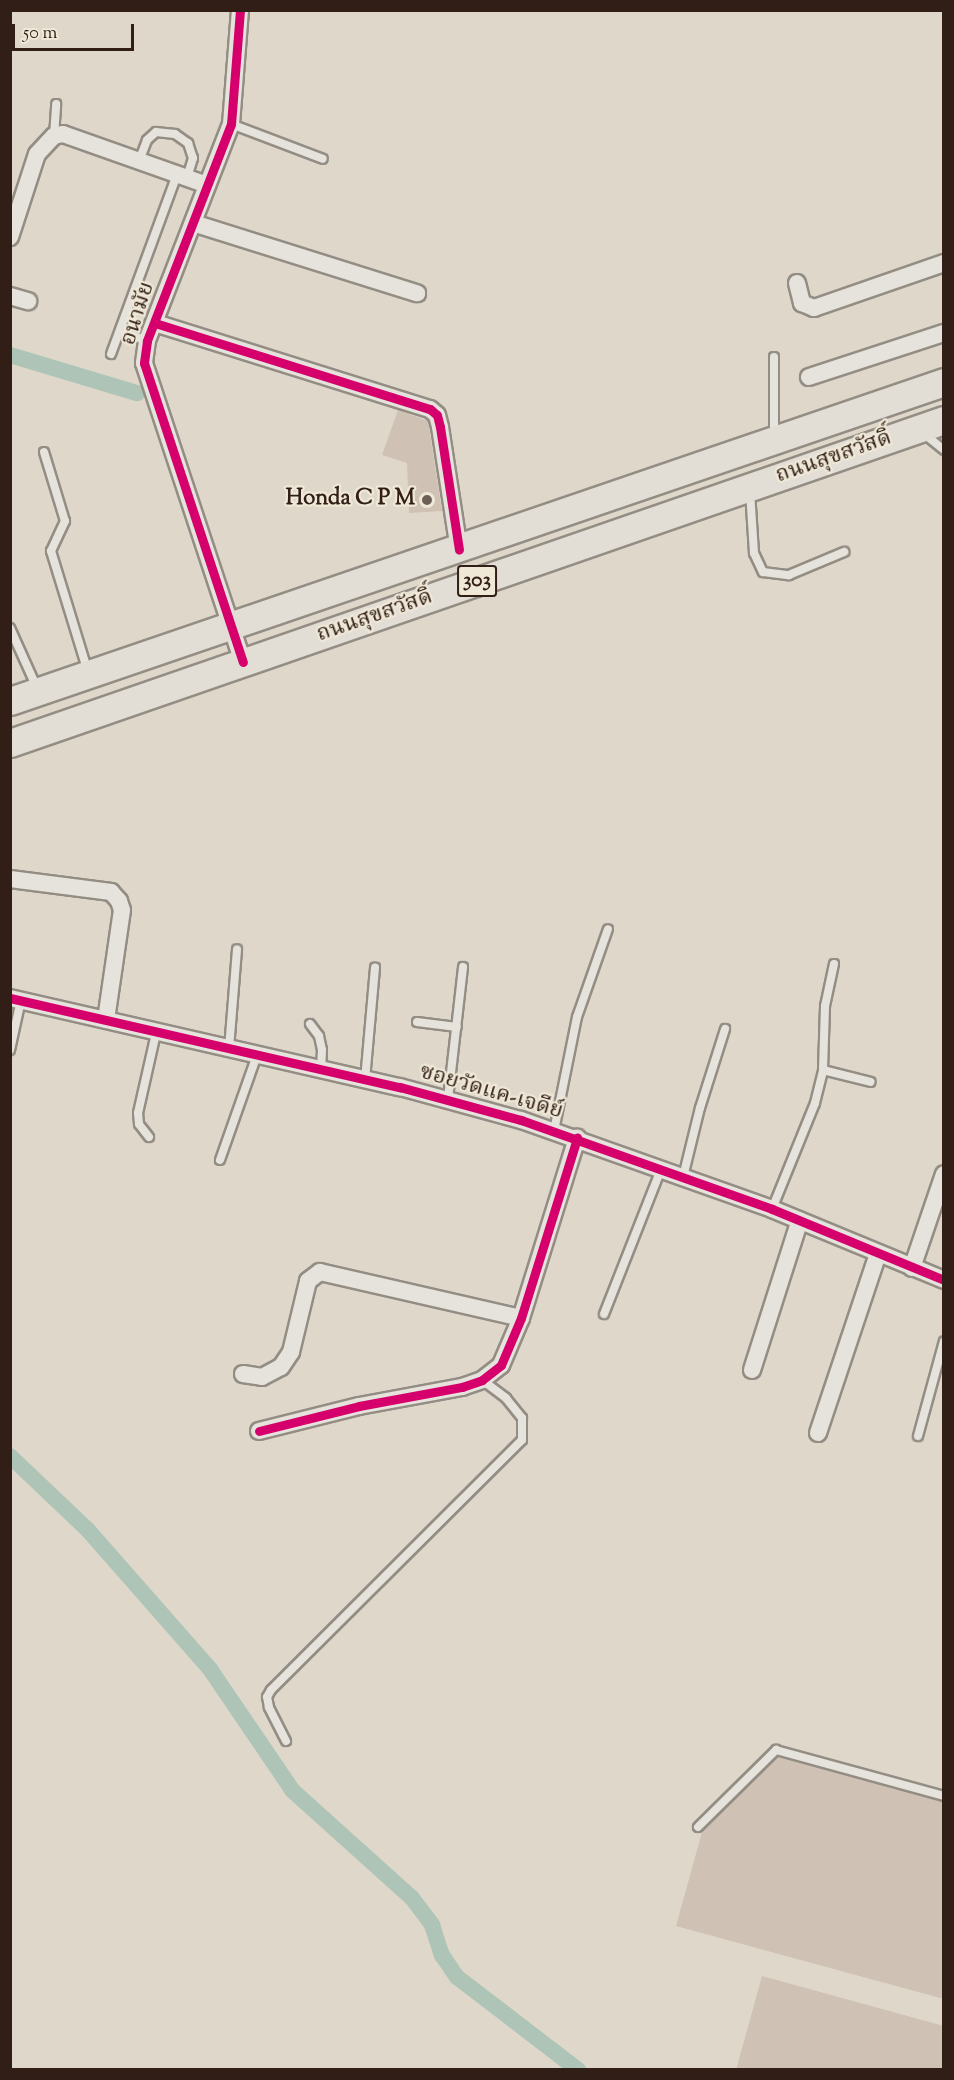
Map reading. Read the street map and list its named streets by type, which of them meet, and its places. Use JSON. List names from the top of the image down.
{
  "streets": {
    "main road": ["ถนนสุขสวัสดิ์", "303"],
    "street": ["อนามัย", "ซอยวัดแค-เจดีย์"]
  },
  "crossings": [
    ["อนามัย", "ถนนสุขสวัสดิ์"]
  ],
  "places": ["Honda C P M"],
  "scale_bar": "50 m"
}
